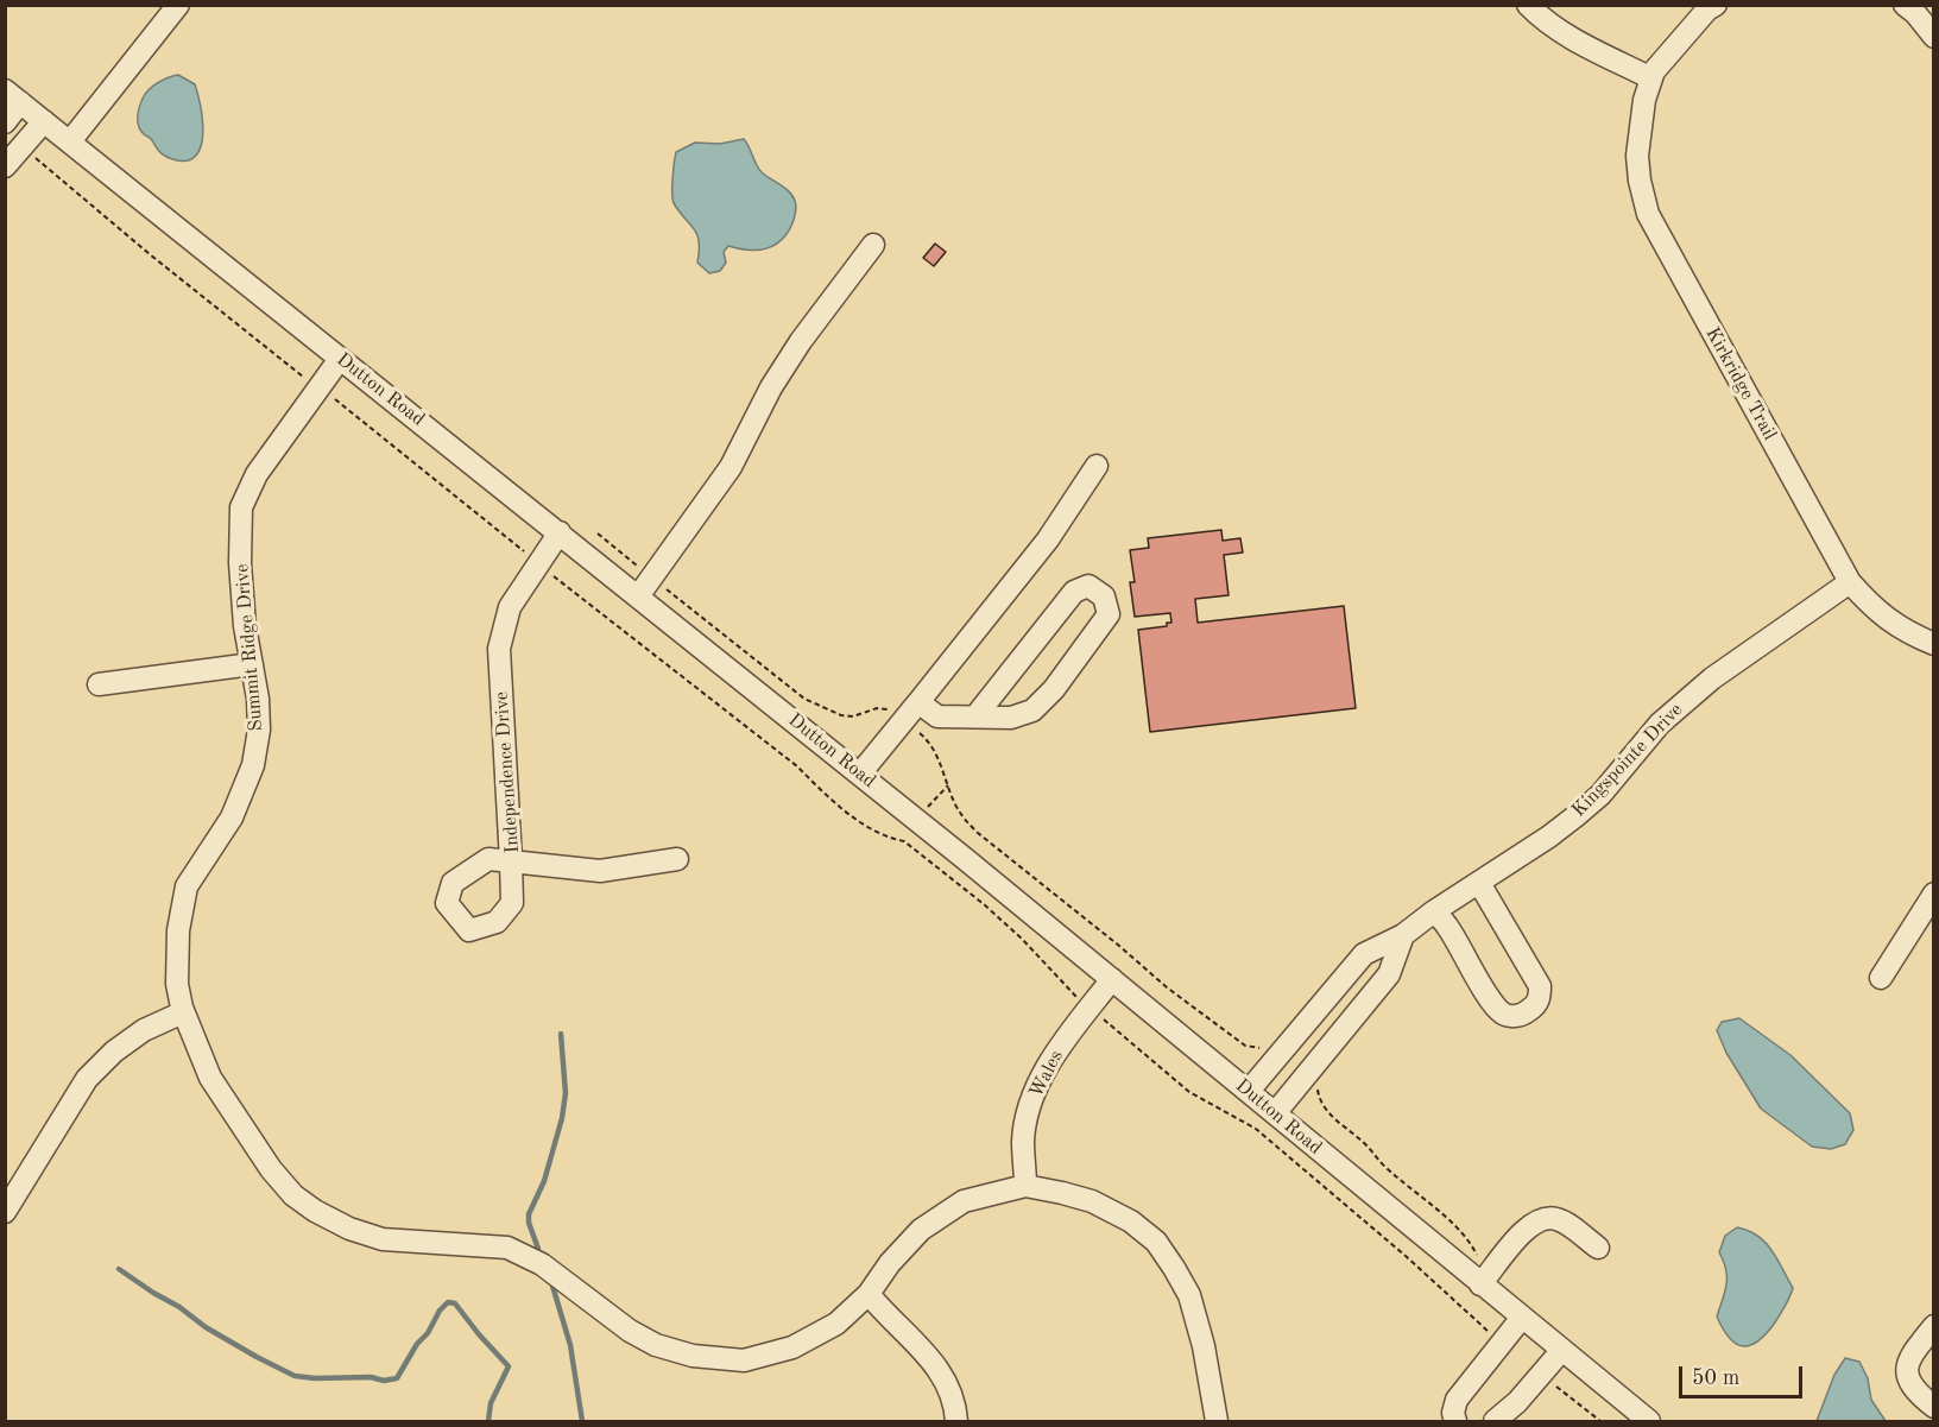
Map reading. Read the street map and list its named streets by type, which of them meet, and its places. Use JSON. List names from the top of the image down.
{
  "streets": {
    "street": [
      "Kirkridge Trail",
      "Dutton Road",
      "Summit Ridge Drive",
      "Kingspointe Drive",
      "Independence Drive",
      "Wales"
    ]
  },
  "crossings": [
    ["Kirkridge Trail", "Kingspointe Drive"],
    ["Dutton Road", "Summit Ridge Drive"],
    ["Dutton Road", "Kingspointe Drive"],
    ["Dutton Road", "Independence Drive"],
    ["Dutton Road", "Wales"],
    ["Summit Ridge Drive", "Wales"]
  ],
  "scale_bar": "50 m"
}
